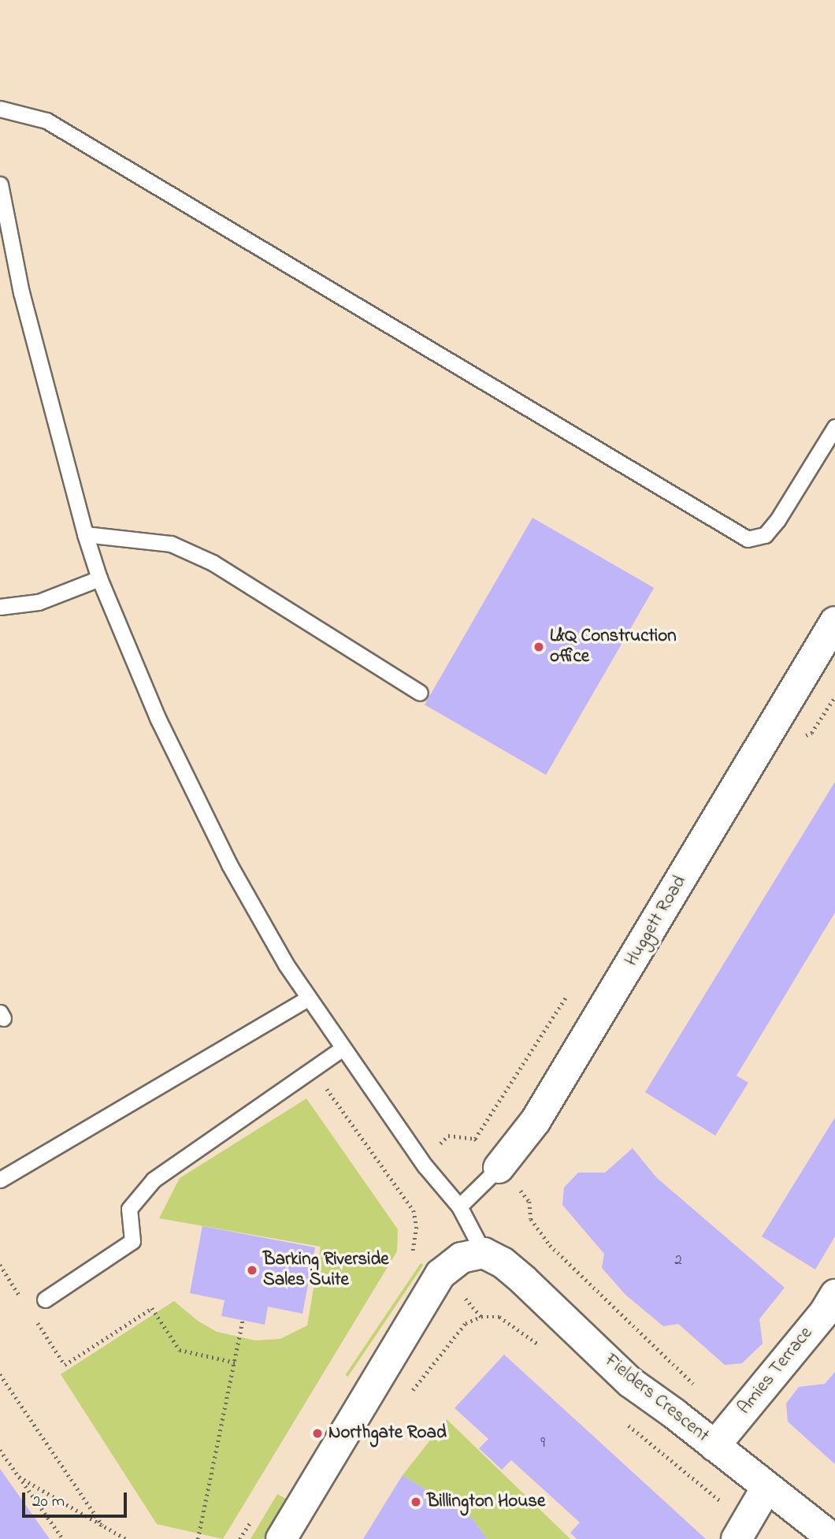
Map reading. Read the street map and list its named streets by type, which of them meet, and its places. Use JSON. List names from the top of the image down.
{
  "streets": {
    "street": ["Huggett Road", "Amies Terrace", "Fielders Crescent"]
  },
  "crossings": [
    ["Huggett Road", "Fielders Crescent"],
    ["Amies Terrace", "Fielders Crescent"]
  ],
  "places": [
    "L&Q Construction office",
    "Barking Riverside Sales Suite",
    "Northgate Road",
    "Billington House"
  ],
  "house_numbers": ["2", "9"],
  "scale_bar": "20 m"
}
